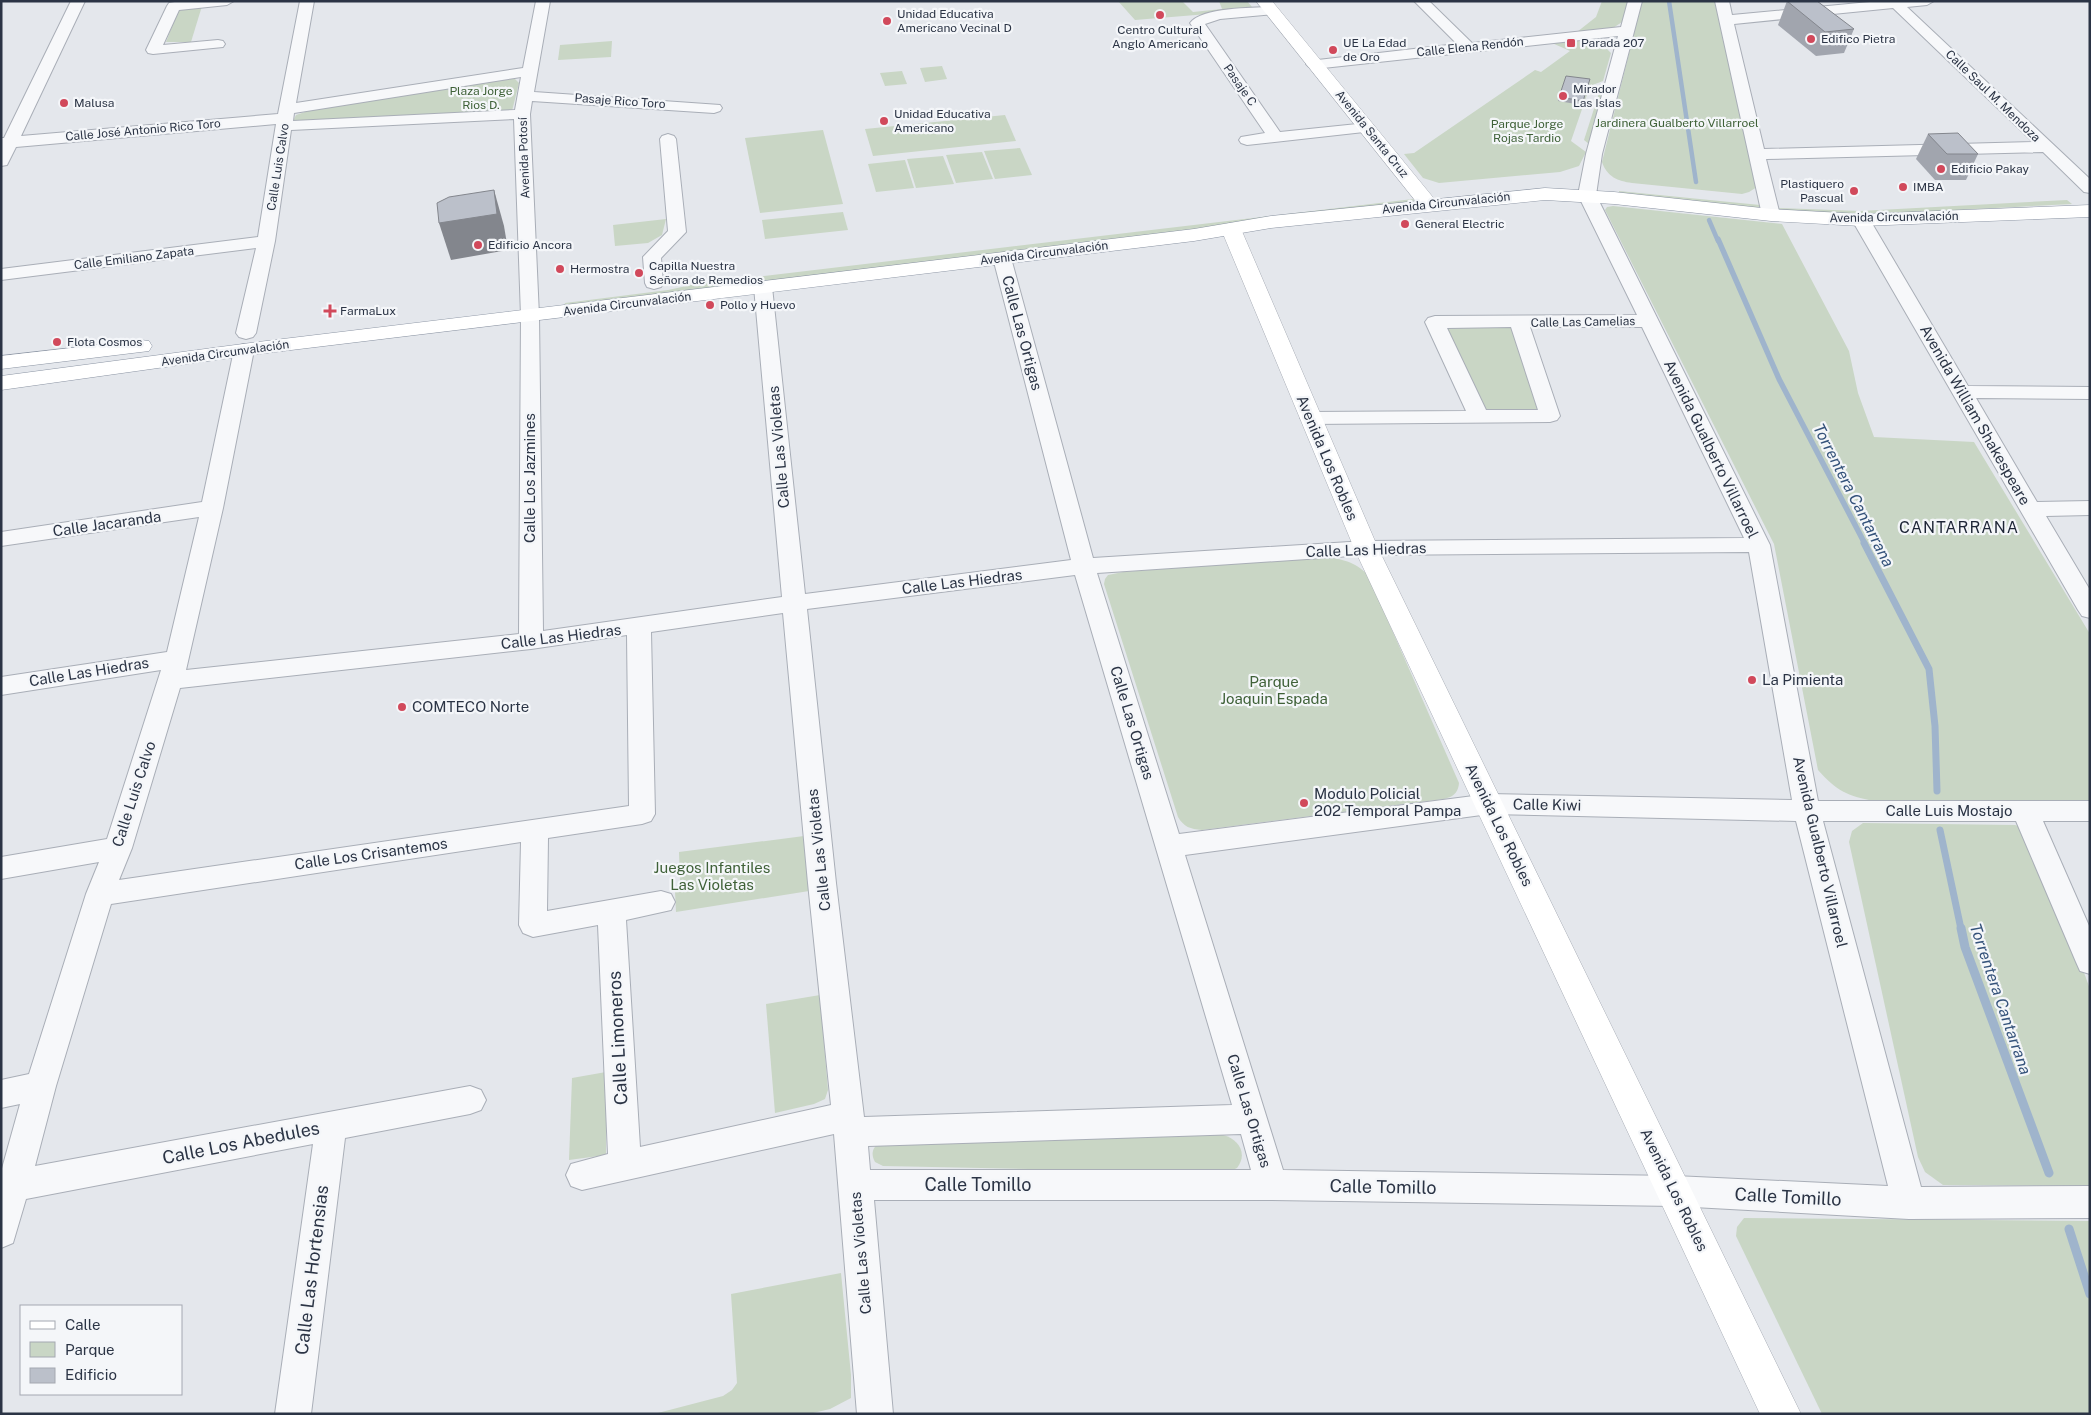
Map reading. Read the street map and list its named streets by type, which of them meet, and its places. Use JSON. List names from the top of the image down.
{
  "streets": {
    "main road": ["Avenida Santa Cruz", "Avenida Circunvalación", "Avenida Los Robles"],
    "street": [
      "Calle Elena Rendón",
      "Pasaje C",
      "Calle Saul M. Mendoza",
      "Pasaje Rico Toro",
      "Calle José Antonio Rico Toro",
      "Avenida Potosí",
      "Calle Luis Calvo",
      "Calle Emiliano Zapata",
      "Calle Las Camelias",
      "Calle Las Ortigas",
      "Avenida William Shakespeare",
      "Calle Las Violetas",
      "Avenida Gualberto Villarroel",
      "Calle Los Jazmines",
      "Calle Jacaranda",
      "Calle Las Hiedras",
      "Calle Kiwi",
      "Calle Luis Mostajo",
      "Calle Los Crisantemos",
      "Calle Limoneros",
      "Calle Los Abedules",
      "Calle Tomillo",
      "Calle Las Hortensias"
    ]
  },
  "crossings": [
    ["Calle Elena Rendón", "Avenida Santa Cruz"],
    ["Pasaje C", "Avenida Santa Cruz"],
    ["Pasaje Rico Toro", "Avenida Potosí"],
    ["Calle José Antonio Rico Toro", "Avenida Potosí"],
    ["Calle José Antonio Rico Toro", "Calle Luis Calvo"],
    ["Avenida Santa Cruz", "Avenida Circunvalación"],
    ["Avenida Potosí", "Avenida Circunvalación"],
    ["Avenida Potosí", "Calle Los Jazmines"],
    ["Calle Luis Calvo", "Avenida Circunvalación"],
    ["Calle Luis Calvo", "Calle Emiliano Zapata"],
    ["Calle Luis Calvo", "Calle Jacaranda"],
    ["Calle Luis Calvo", "Calle Las Hiedras"],
    ["Calle Luis Calvo", "Calle Los Crisantemos"],
    ["Calle Luis Calvo", "Calle Los Abedules"],
    ["Avenida Circunvalación", "Calle Las Ortigas"],
    ["Avenida Circunvalación", "Avenida William Shakespeare"],
    ["Avenida Circunvalación", "Calle Las Violetas"],
    ["Avenida Circunvalación", "Avenida Gualberto Villarroel"],
    ["Avenida Circunvalación", "Avenida Los Robles"],
    ["Avenida Circunvalación", "Calle Los Jazmines"],
    ["Calle Las Camelias", "Avenida Gualberto Villarroel"],
    ["Calle Las Camelias", "Avenida Los Robles"],
    ["Calle Las Ortigas", "Calle Las Hiedras"],
    ["Calle Las Ortigas", "Calle Kiwi"],
    ["Calle Las Ortigas", "Calle Tomillo"],
    ["Calle Las Violetas", "Calle Las Hiedras"],
    ["Calle Las Violetas", "Calle Tomillo"],
    ["Avenida Gualberto Villarroel", "Calle Las Hiedras"],
    ["Avenida Gualberto Villarroel", "Calle Kiwi"],
    ["Avenida Gualberto Villarroel", "Calle Luis Mostajo"],
    ["Avenida Gualberto Villarroel", "Calle Tomillo"],
    ["Avenida Los Robles", "Calle Las Hiedras"],
    ["Avenida Los Robles", "Calle Kiwi"],
    ["Avenida Los Robles", "Calle Tomillo"],
    ["Calle Los Jazmines", "Calle Las Hiedras"],
    ["Calle Las Hiedras", "Calle Los Crisantemos"],
    ["Calle Kiwi", "Calle Luis Mostajo"],
    ["Calle Los Abedules", "Calle Las Hortensias"]
  ],
  "districts": ["CANTARRANA"],
  "water": ["Torrentera Cantarrana"],
  "parks": [
    "Plaza Jorge Rios D.",
    "Jardinera Gualberto Villarroel",
    "Parque Jorge Rojas Tardio",
    "Parque Joaquin Espada",
    "Juegos Infantiles Las Violetas"
  ],
  "places": {
    "other": [
      "Centro Cultural Anglo Americano",
      "Unidad Educativa Americano Vecinal D",
      "Edifico Pietra",
      "UE La Edad de Oro",
      "Mirador Las Islas",
      "Malusa",
      "Unidad Educativa Americano",
      "Edificio Pakay",
      "IMBA",
      "Plastiquero Pascual",
      "General Electric",
      "Edificio Ancora",
      "Hermostra",
      "Capilla Nuestra Señora de Remedios",
      "Pollo y Huevo",
      "Flota Cosmos",
      "La Pimienta",
      "COMTECO Norte",
      "Modulo Policial 202 Temporal Pampa"
    ],
    "transit": ["Parada 207"],
    "health": ["FarmaLux"]
  },
  "legend": ["Calle", "Parque", "Edificio"]
}
